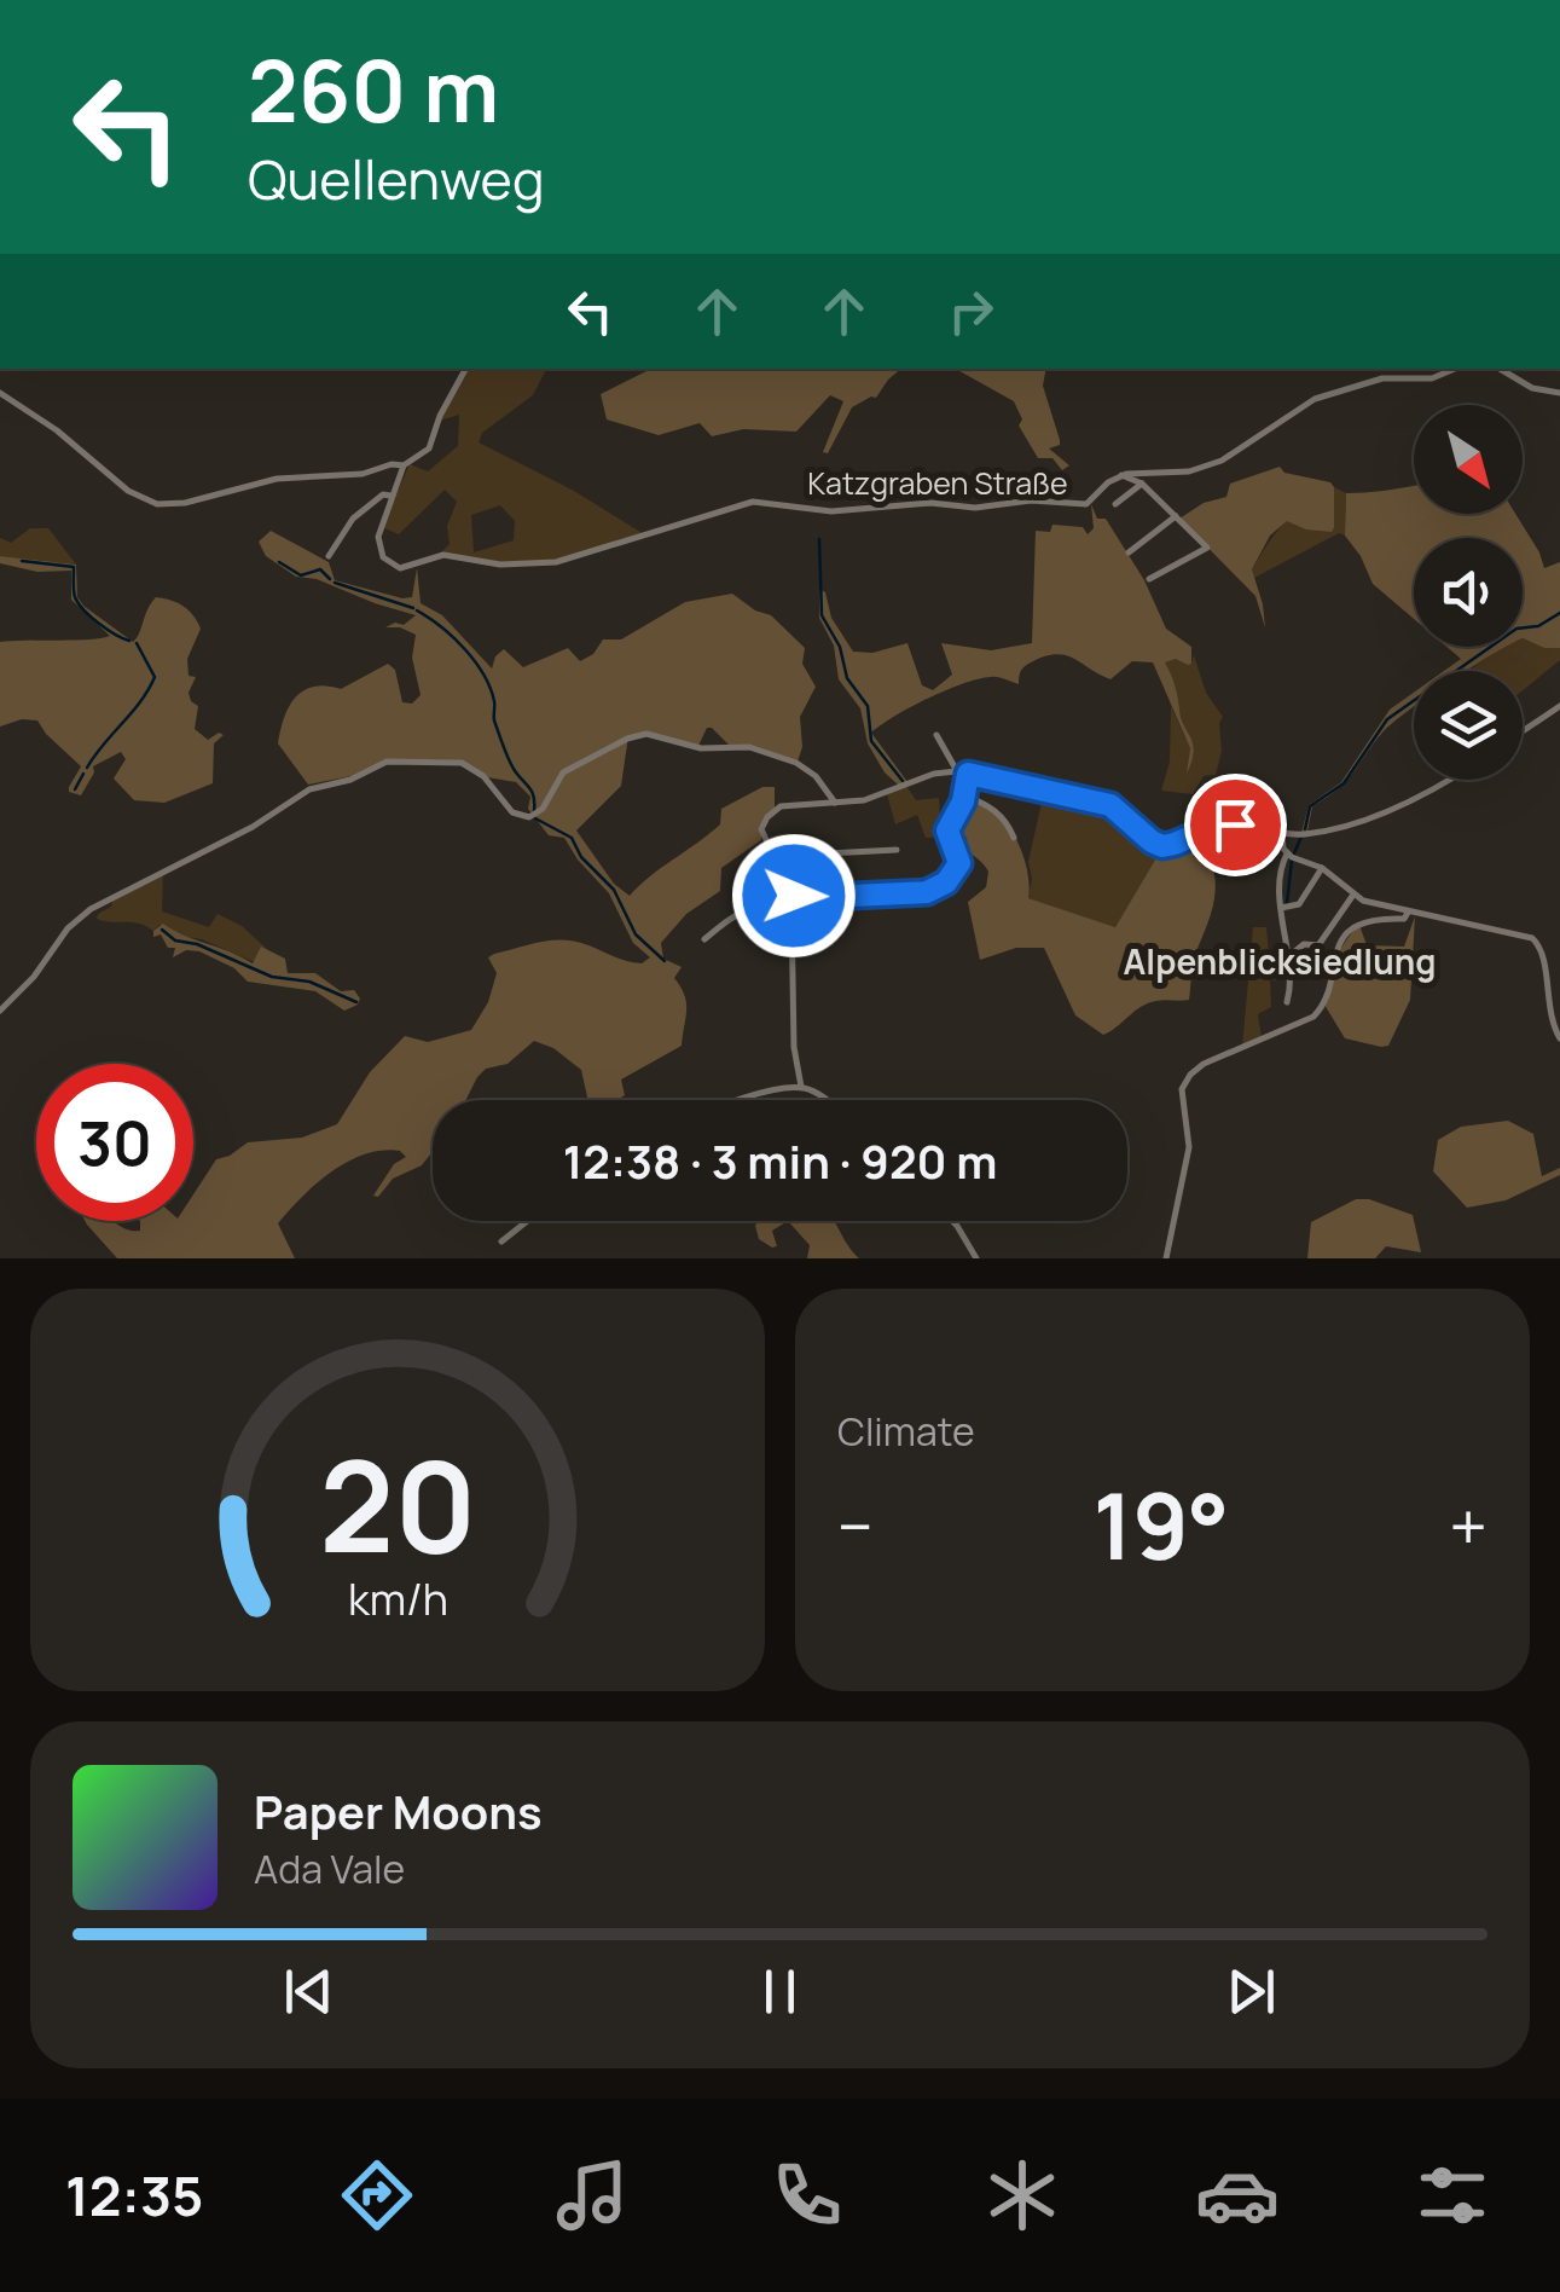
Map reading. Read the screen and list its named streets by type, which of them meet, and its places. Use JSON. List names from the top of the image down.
{
  "streets": {
    "street": ["Katzgraben Straße"]
  },
  "districts": ["Alpenblicksiedlung"],
  "north": "bottom right",
  "page": {
    "turn": ["260 m", "Quellenweg"],
    "limit": "30",
    "trip": "12:38 · 3 min · 920 m",
    "tile": "Climate",
    "heat": ["−", "19°", "+"],
    "song": ["Paper Moons", "Ada Vale"],
    "tabs": "12:35",
    "gauge": ["20", "km/h"]
  }
}
